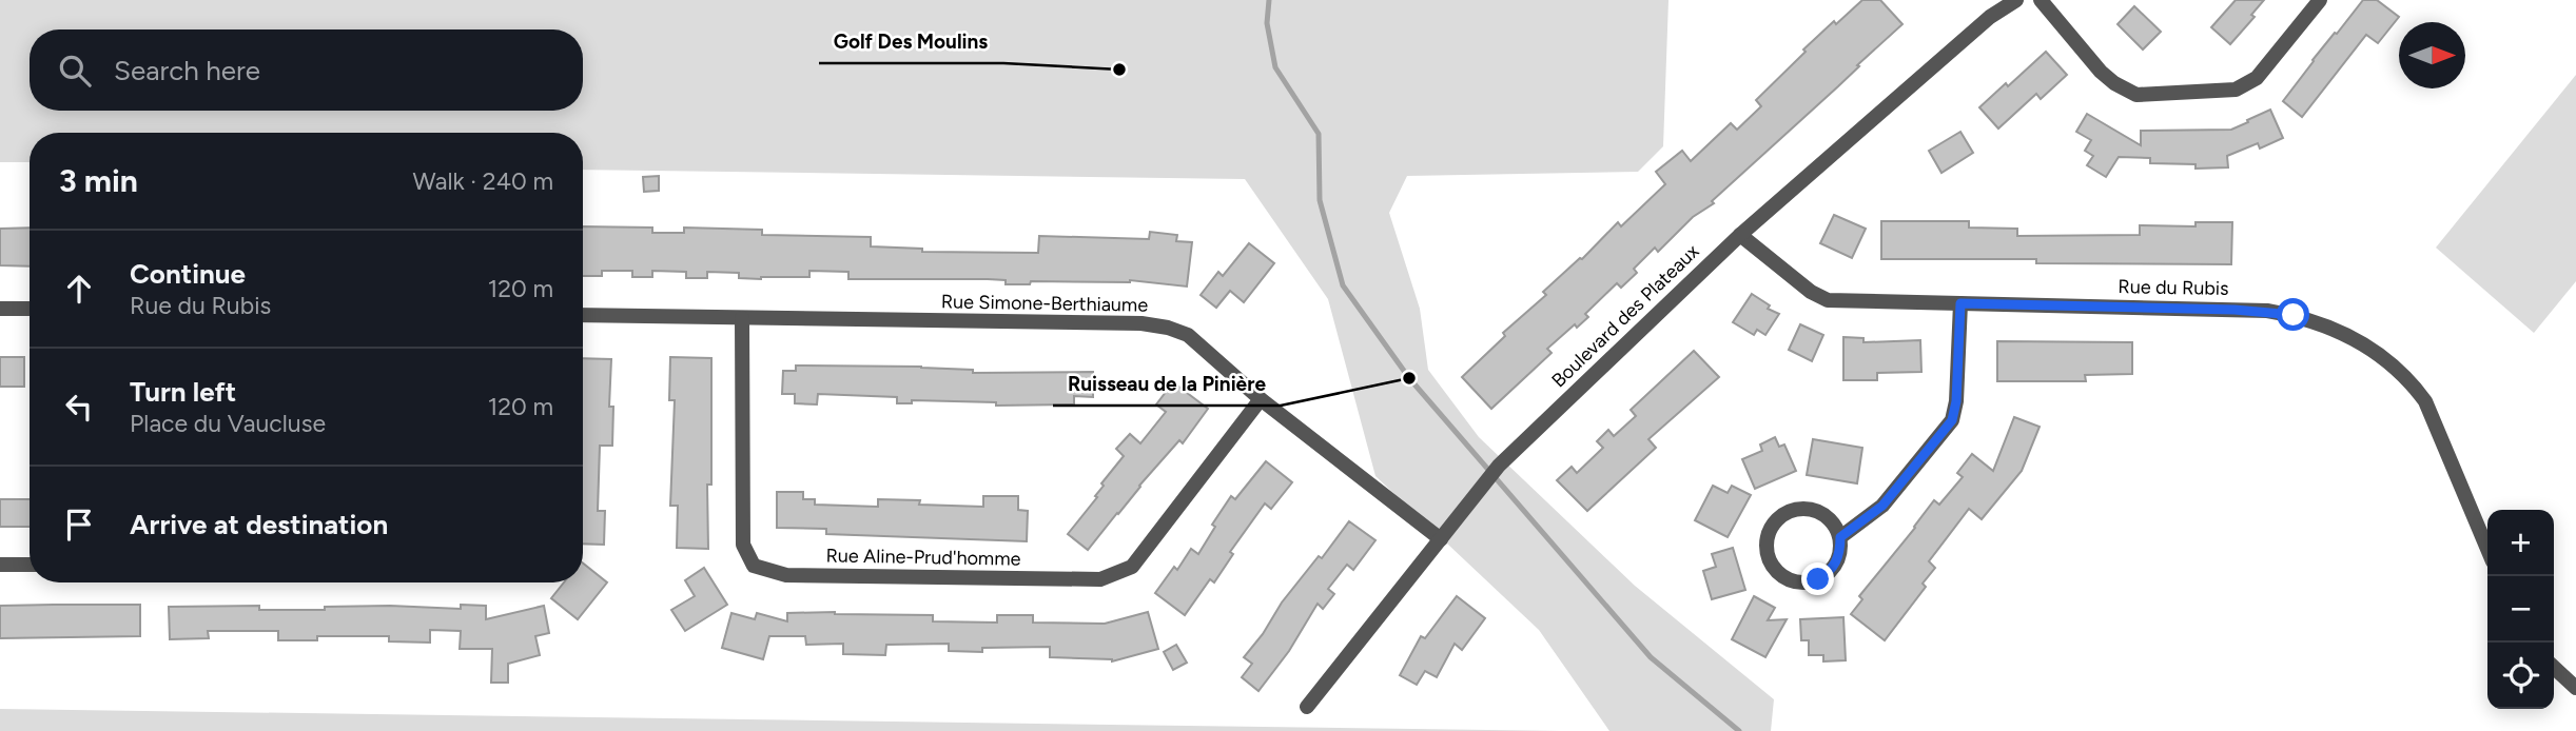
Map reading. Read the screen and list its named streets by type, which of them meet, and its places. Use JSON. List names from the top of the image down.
{
  "streets": {
    "street": [
      "Rue du Rubis",
      "Rue Simone-Berthiaume",
      "Boulevard des Plateaux",
      "Rue Aline-Prud'homme"
    ]
  },
  "crossings": [
    ["Rue du Rubis", "Boulevard des Plateaux"],
    ["Rue Simone-Berthiaume", "Boulevard des Plateaux"],
    ["Rue Simone-Berthiaume", "Rue Aline-Prud'homme"]
  ],
  "places": ["Golf Des Moulins", "Ruisseau de la Pinière"],
  "north": "right",
  "page": {
    "search": "Search here",
    "heading": ["3 min", "Walk · 240 m"],
    "list": [
      ["Continue", "Rue du Rubis", "120 m"],
      ["Turn left", "Place du Vaucluse", "120 m"],
      "Arrive at destination"
    ],
    "map_buttons": ["+", "−"]
  }
}
